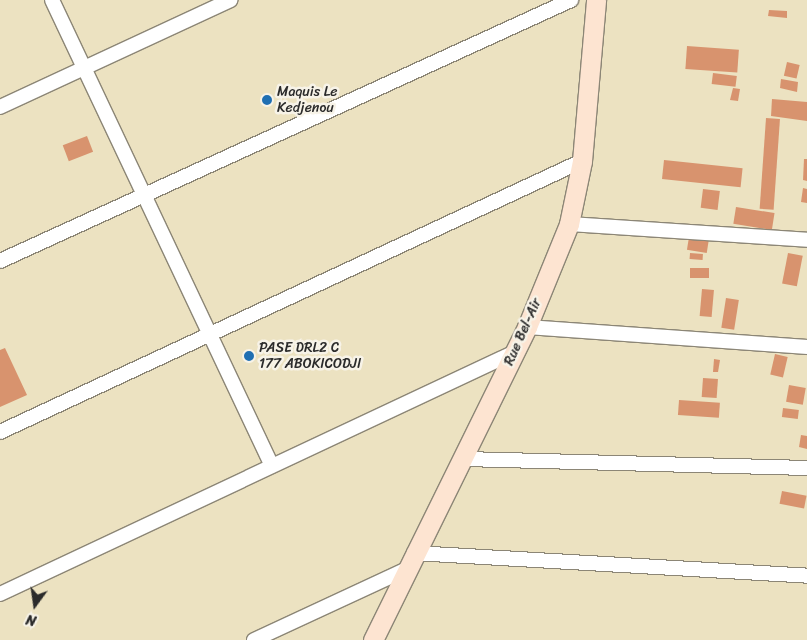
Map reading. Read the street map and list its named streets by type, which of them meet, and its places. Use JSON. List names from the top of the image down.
{
  "streets": {
    "main road": ["Rue Bel-Air"]
  },
  "places": ["Maquis Le Kedjenou", "PASE DRL2 C 177 ABOKICODJI"],
  "north": "bottom"
}
